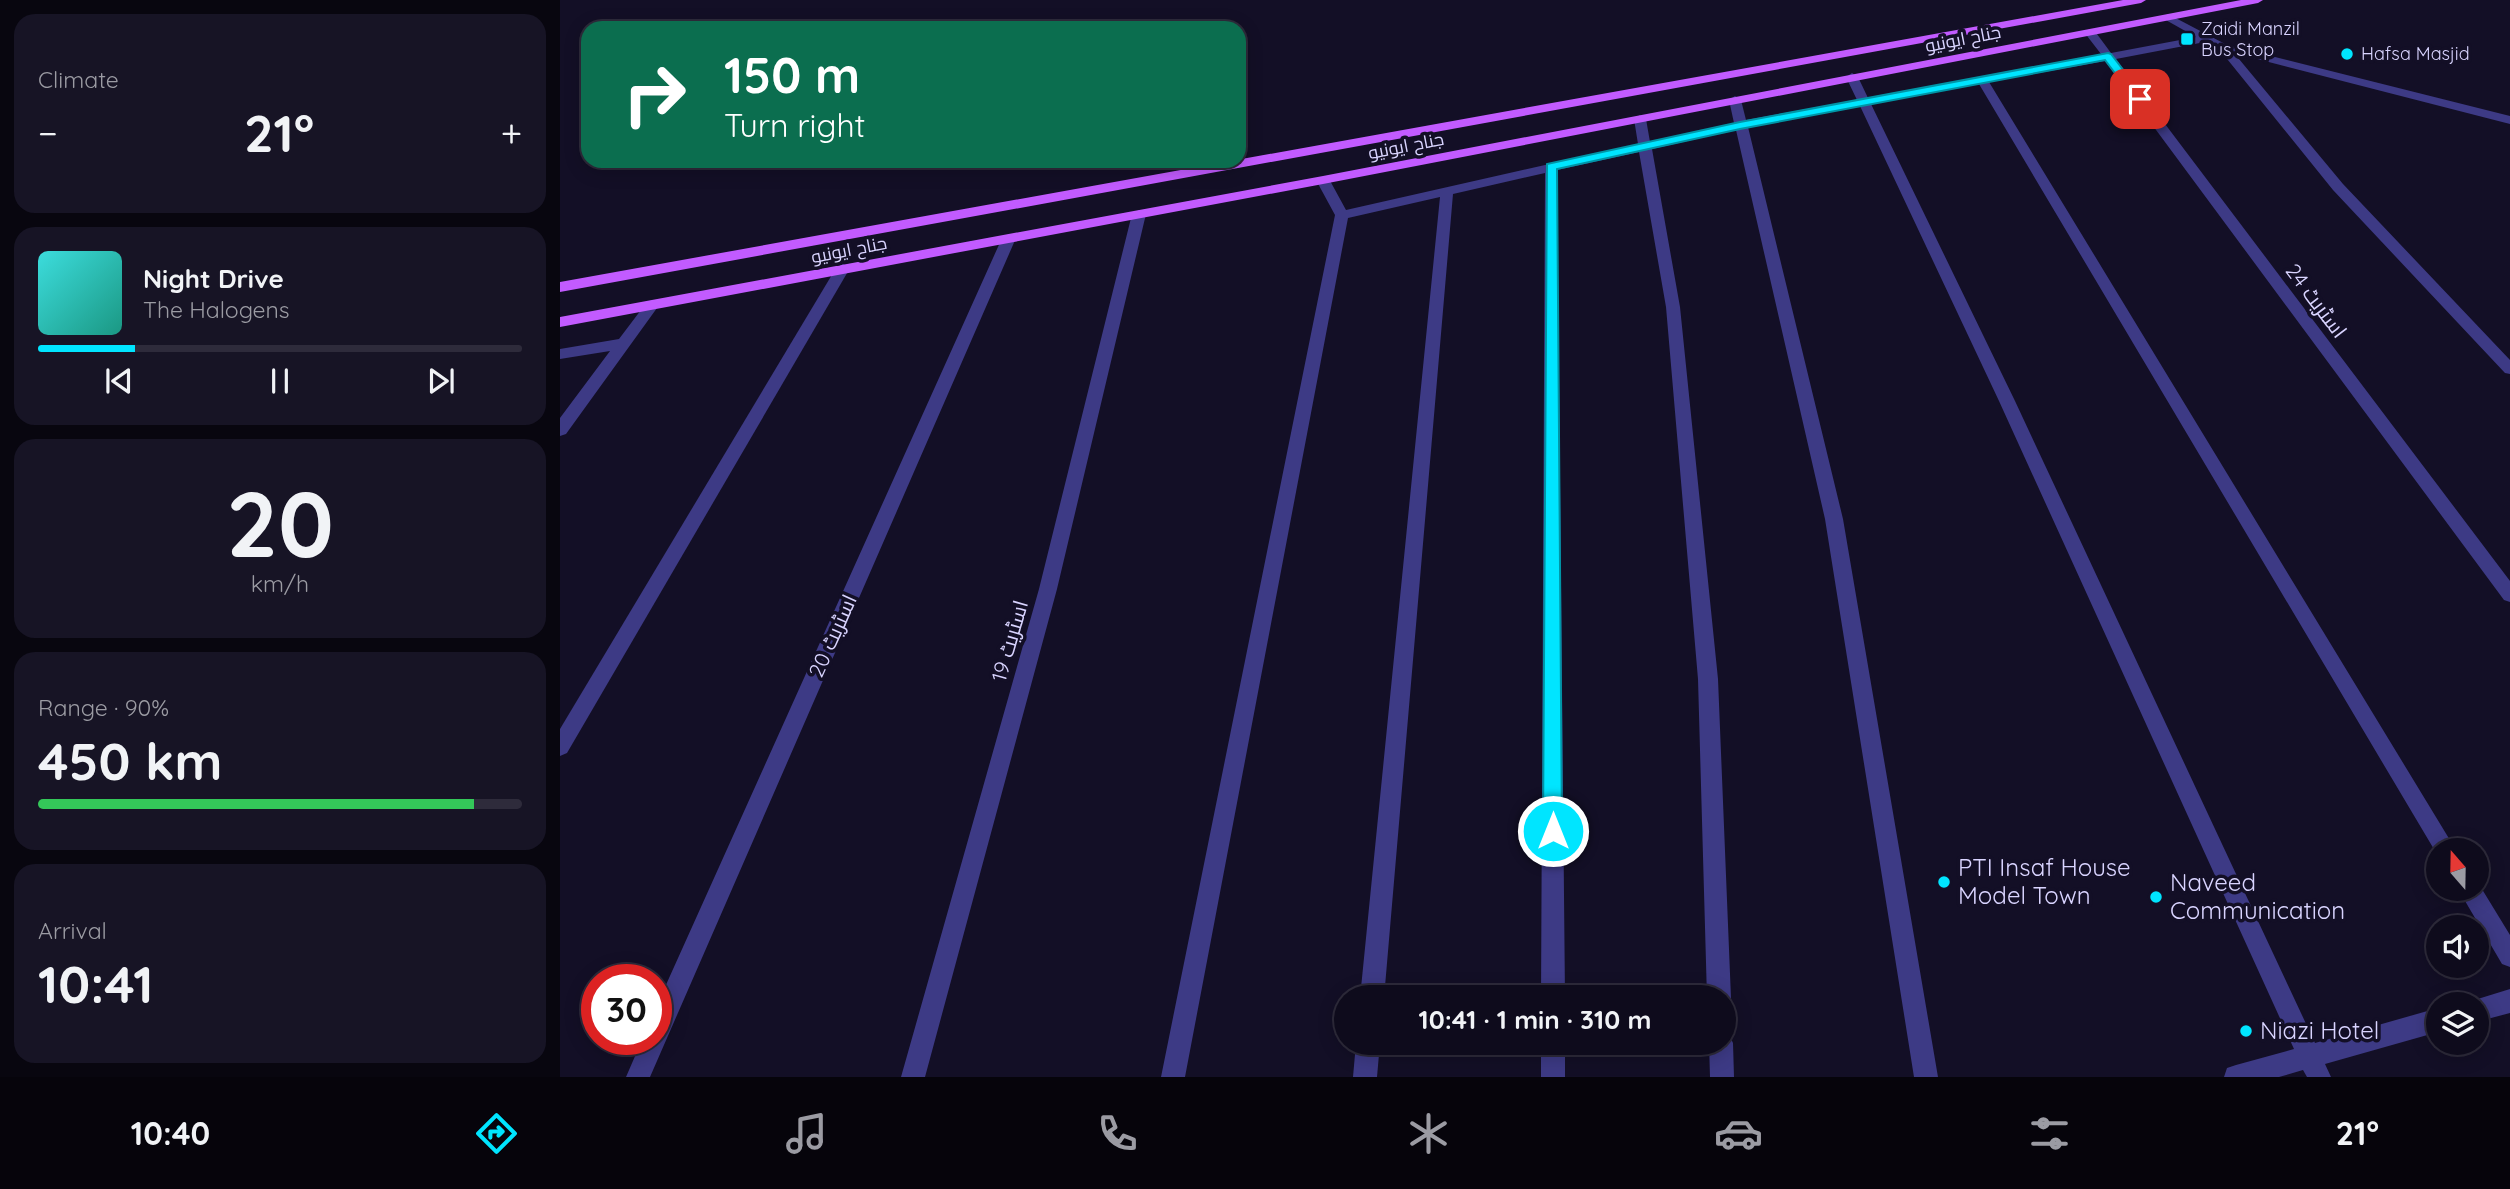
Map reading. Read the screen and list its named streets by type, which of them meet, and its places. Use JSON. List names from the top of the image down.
{
  "streets": {
    "main road": ["جناح ایونیو"],
    "street": ["اسٹریٹ 24", "اسٹریٹ 20", "اسٹریٹ 19"]
  },
  "crossings": [
    ["جناح ایونیو", "اسٹریٹ 24"],
    ["جناح ایونیو", "اسٹریٹ 20"],
    ["جناح ایونیو", "اسٹریٹ 19"]
  ],
  "places": {
    "transit": ["Zaidi Manzil Bus Stop"],
    "other": [
      "Hafsa Masjid",
      "PTI Insaf House Model Town",
      "Naveed Communication",
      "Niazi Hotel"
    ]
  },
  "north": "top",
  "page": {
    "tile": [
      "Climate",
      ["20", "km/h"],
      ["Range · 90%", "450 km"],
      ["Arrival", "10:41"]
    ],
    "turn": ["150 m", "Turn right"],
    "heat": ["−", "21°", "+"],
    "song": ["Night Drive", "The Halogens"],
    "limit": "30",
    "trip": "10:41 · 1 min · 310 m",
    "tabs": ["10:40", "21°"]
  }
}
